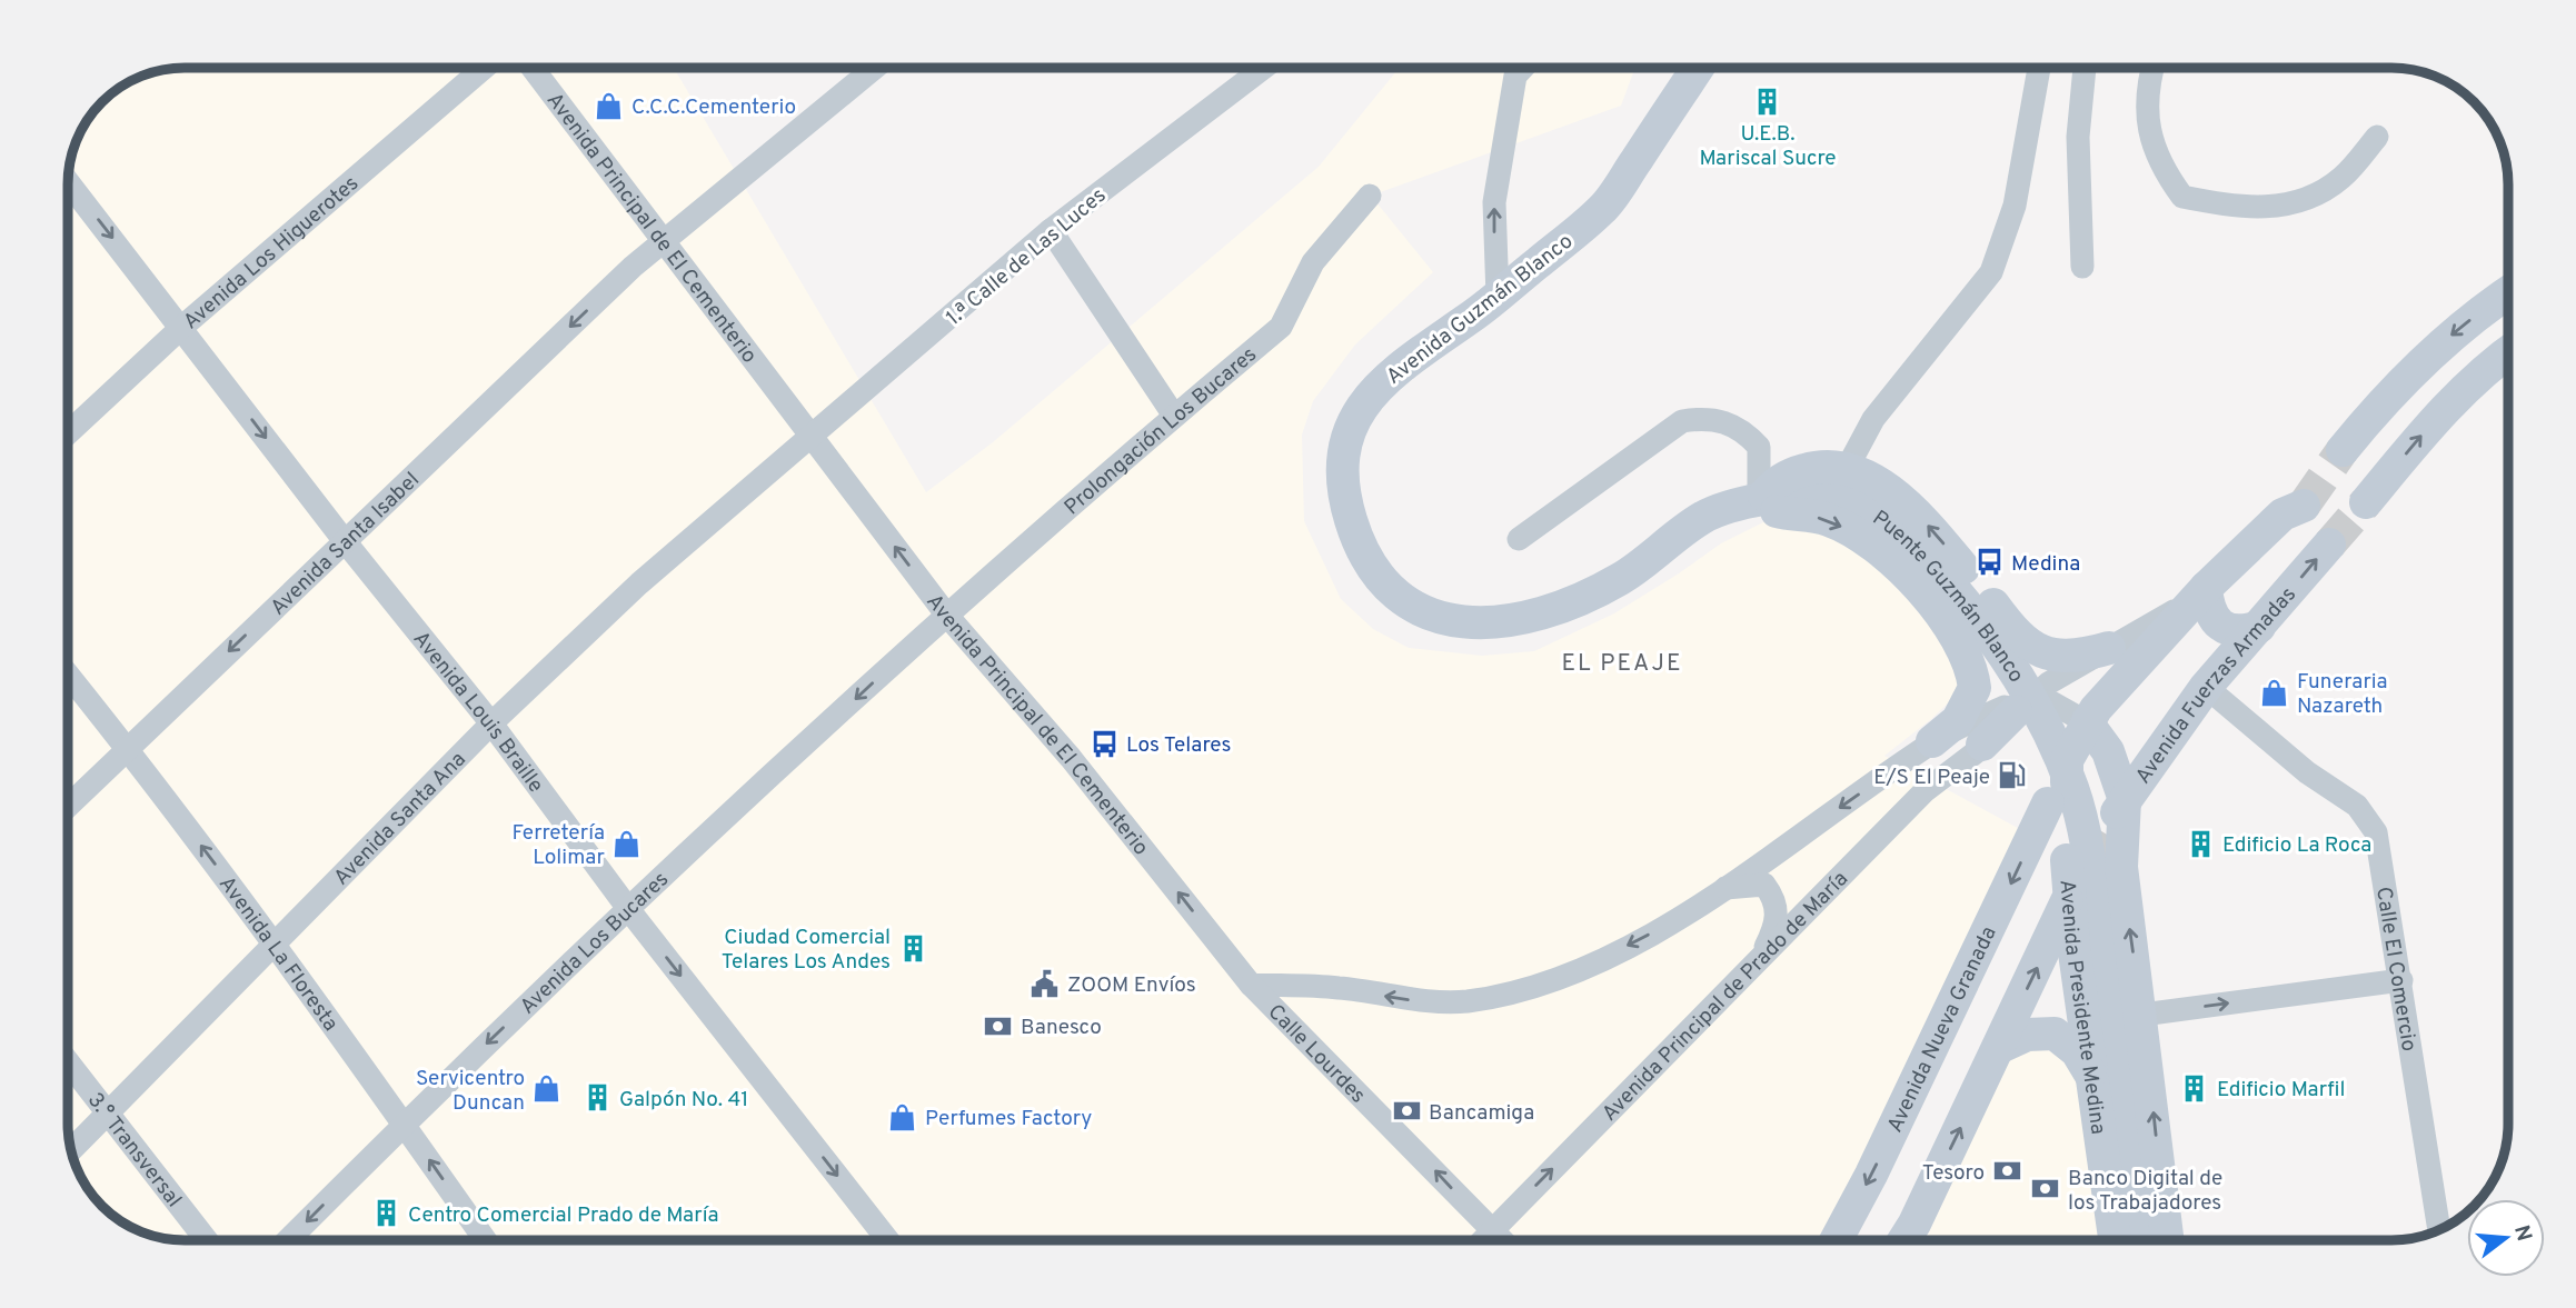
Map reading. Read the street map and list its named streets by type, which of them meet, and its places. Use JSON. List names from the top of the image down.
{
  "streets": {
    "street": [
      "Avenida Principal de El Cementerio",
      "Avenida Los Higuerotes",
      "1.ª Calle de Las Luces",
      "Avenida Guzmán Blanco",
      "Prolongación Los Bucares",
      "Avenida Santa Isabel",
      "Puente Guzmán Blanco",
      "Avenida Fuerzas Armadas",
      "Avenida Louis Braille",
      "Avenida Santa Ana",
      "Avenida Los Bucares",
      "Avenida La Floresta",
      "Calle El Comercio",
      "Avenida Principal de Prado de María",
      "Avenida Presidente Medina",
      "Avenida Nueva Granada",
      "Calle Lourdes",
      "3.° Transversal"
    ]
  },
  "crossings": [
    ["Avenida Principal de El Cementerio", "1.ª Calle de Las Luces"],
    ["Avenida Principal de El Cementerio", "Prolongación Los Bucares"],
    ["Avenida Principal de El Cementerio", "Avenida Santa Isabel"],
    ["Avenida Principal de El Cementerio", "Calle Lourdes"],
    ["Avenida Los Higuerotes", "Avenida Louis Braille"],
    ["1.ª Calle de Las Luces", "Avenida Santa Ana"],
    ["Avenida Guzmán Blanco", "Puente Guzmán Blanco"],
    ["Prolongación Los Bucares", "Avenida Los Bucares"],
    ["Avenida Santa Isabel", "Avenida Louis Braille"],
    ["Avenida Santa Isabel", "Avenida La Floresta"],
    ["Puente Guzmán Blanco", "Avenida Presidente Medina"],
    ["Puente Guzmán Blanco", "Avenida Nueva Granada"],
    ["Avenida Fuerzas Armadas", "Calle El Comercio"],
    ["Avenida Louis Braille", "Avenida Santa Ana"],
    ["Avenida Louis Braille", "Avenida Los Bucares"],
    ["Avenida Santa Ana", "Avenida La Floresta"],
    ["Avenida Santa Ana", "3.° Transversal"],
    ["Avenida Los Bucares", "Avenida La Floresta"],
    ["Avenida Principal de Prado de María", "Calle Lourdes"],
    ["Avenida Presidente Medina", "Avenida Nueva Granada"]
  ],
  "one_way": [
    "Avenida Principal de El Cementerio",
    "Avenida Santa Isabel",
    "Avenida Louis Braille",
    "Avenida Los Bucares",
    "Avenida La Floresta",
    "Avenida Principal de Prado de María",
    "Calle Lourdes"
  ],
  "districts": ["EL PEAJE"],
  "places": {
    "building": [
      "U.E.B. Mariscal Sucre",
      "Edificio La Roca",
      "Ciudad Comercial Telares Los Andes",
      "Edificio Marfil",
      "Galpón No. 41",
      "Centro Comercial Prado de María"
    ],
    "shop": [
      "C.C.C.Cementerio",
      "Funeraria Nazareth",
      "Ferretería Lolimar",
      "Servicentro Duncan",
      "Perfumes Factory"
    ],
    "bus stop": ["Medina", "Los Telares"],
    "fuel station": ["E/S El Peaje"],
    "public building": ["ZOOM Envíos"],
    "bank": [
      "Banesco",
      "Bancamiga",
      "Tesoro",
      "Banco Digital de los Trabajadores"
    ]
  },
  "north": "right"
}
